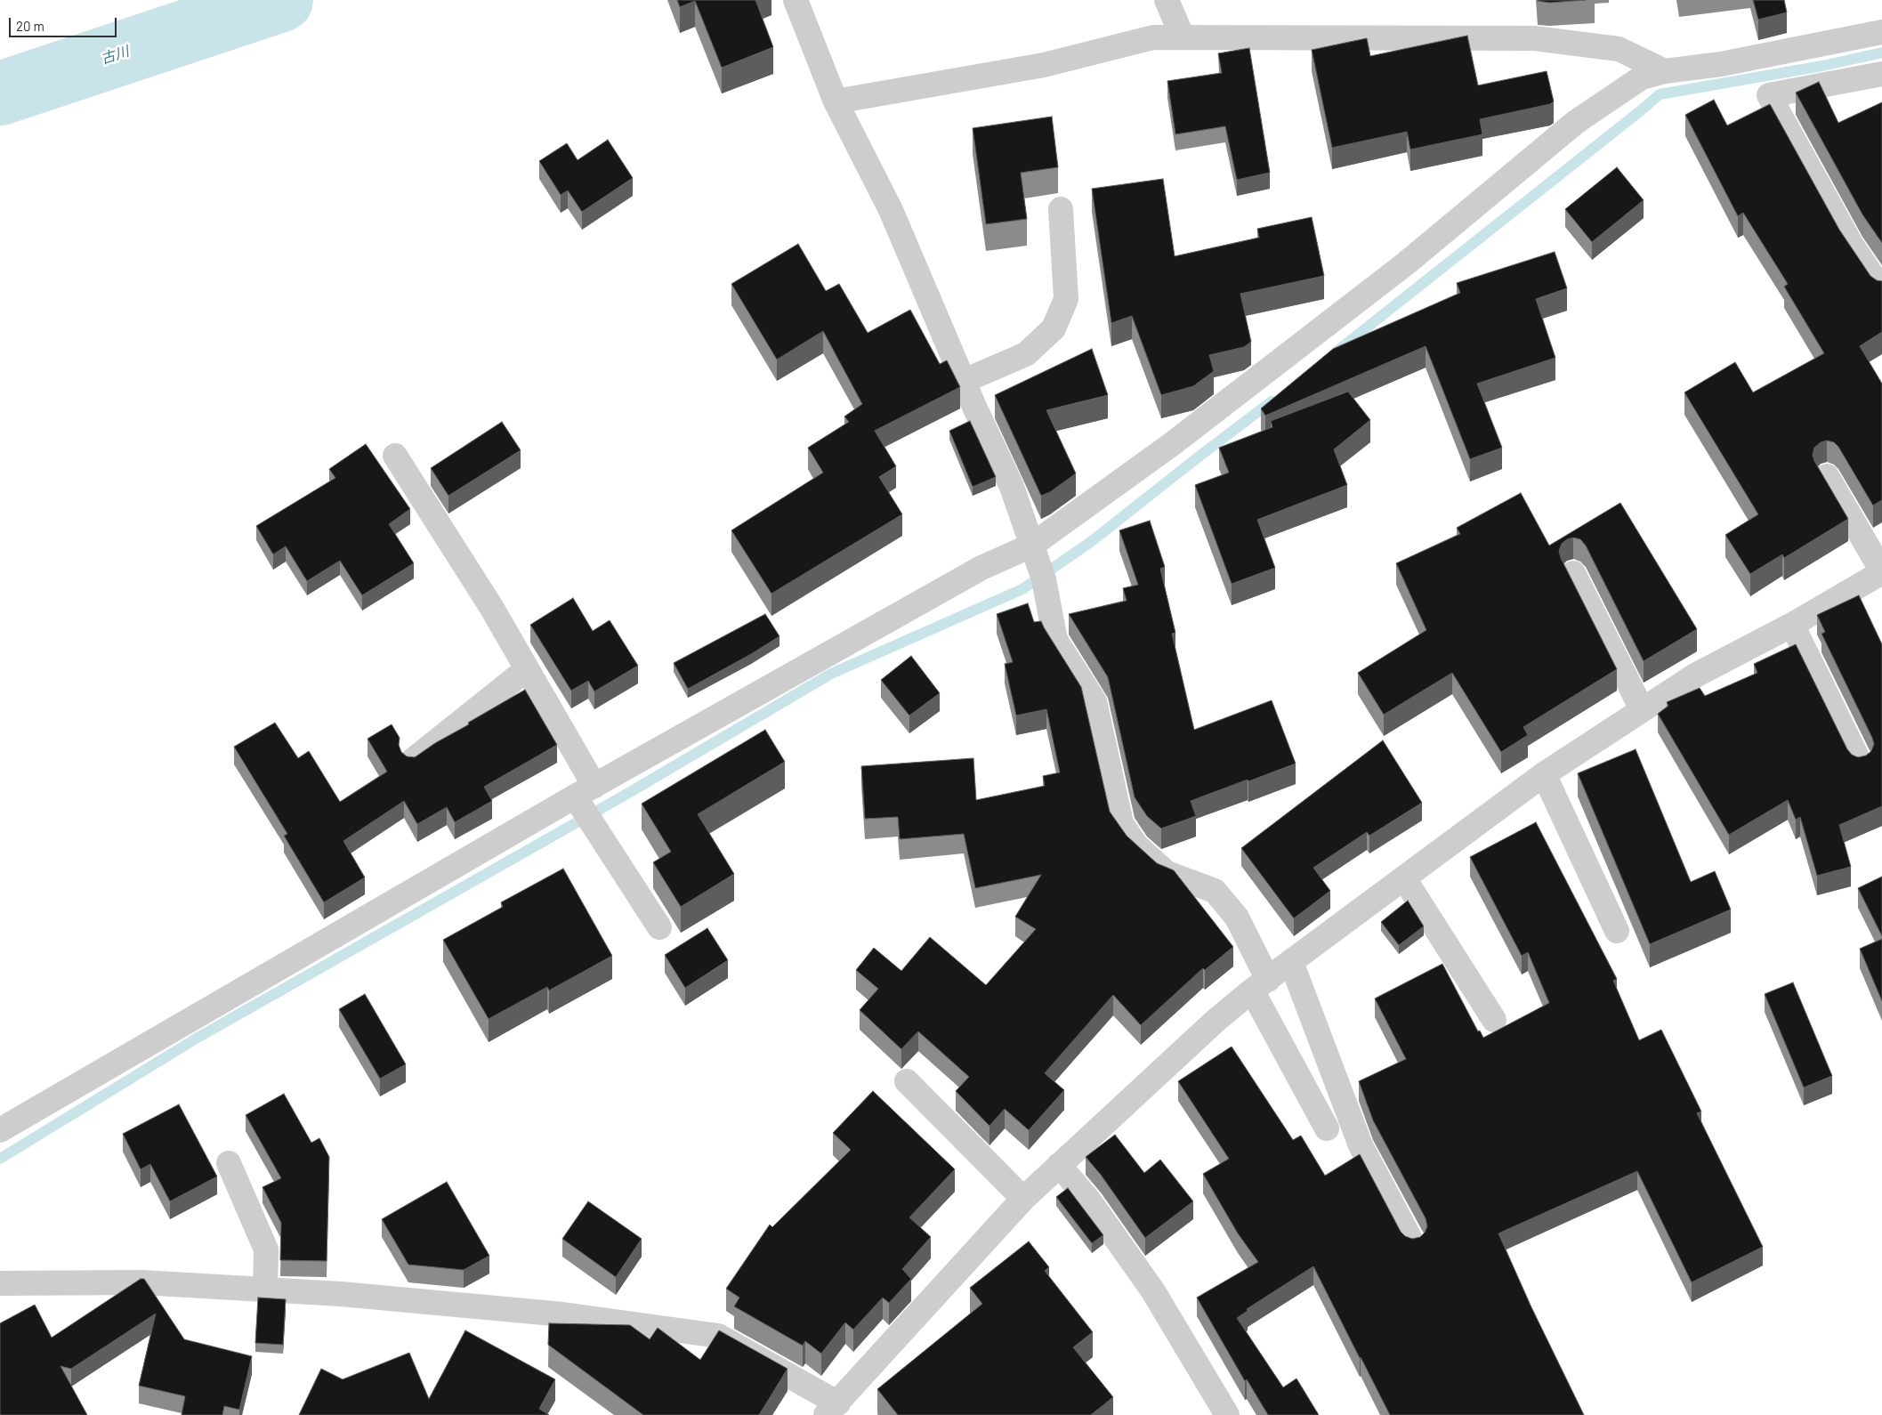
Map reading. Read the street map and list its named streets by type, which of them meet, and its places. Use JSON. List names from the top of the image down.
{
  "water": ["古川"],
  "scale_bar": "20 m"
}
